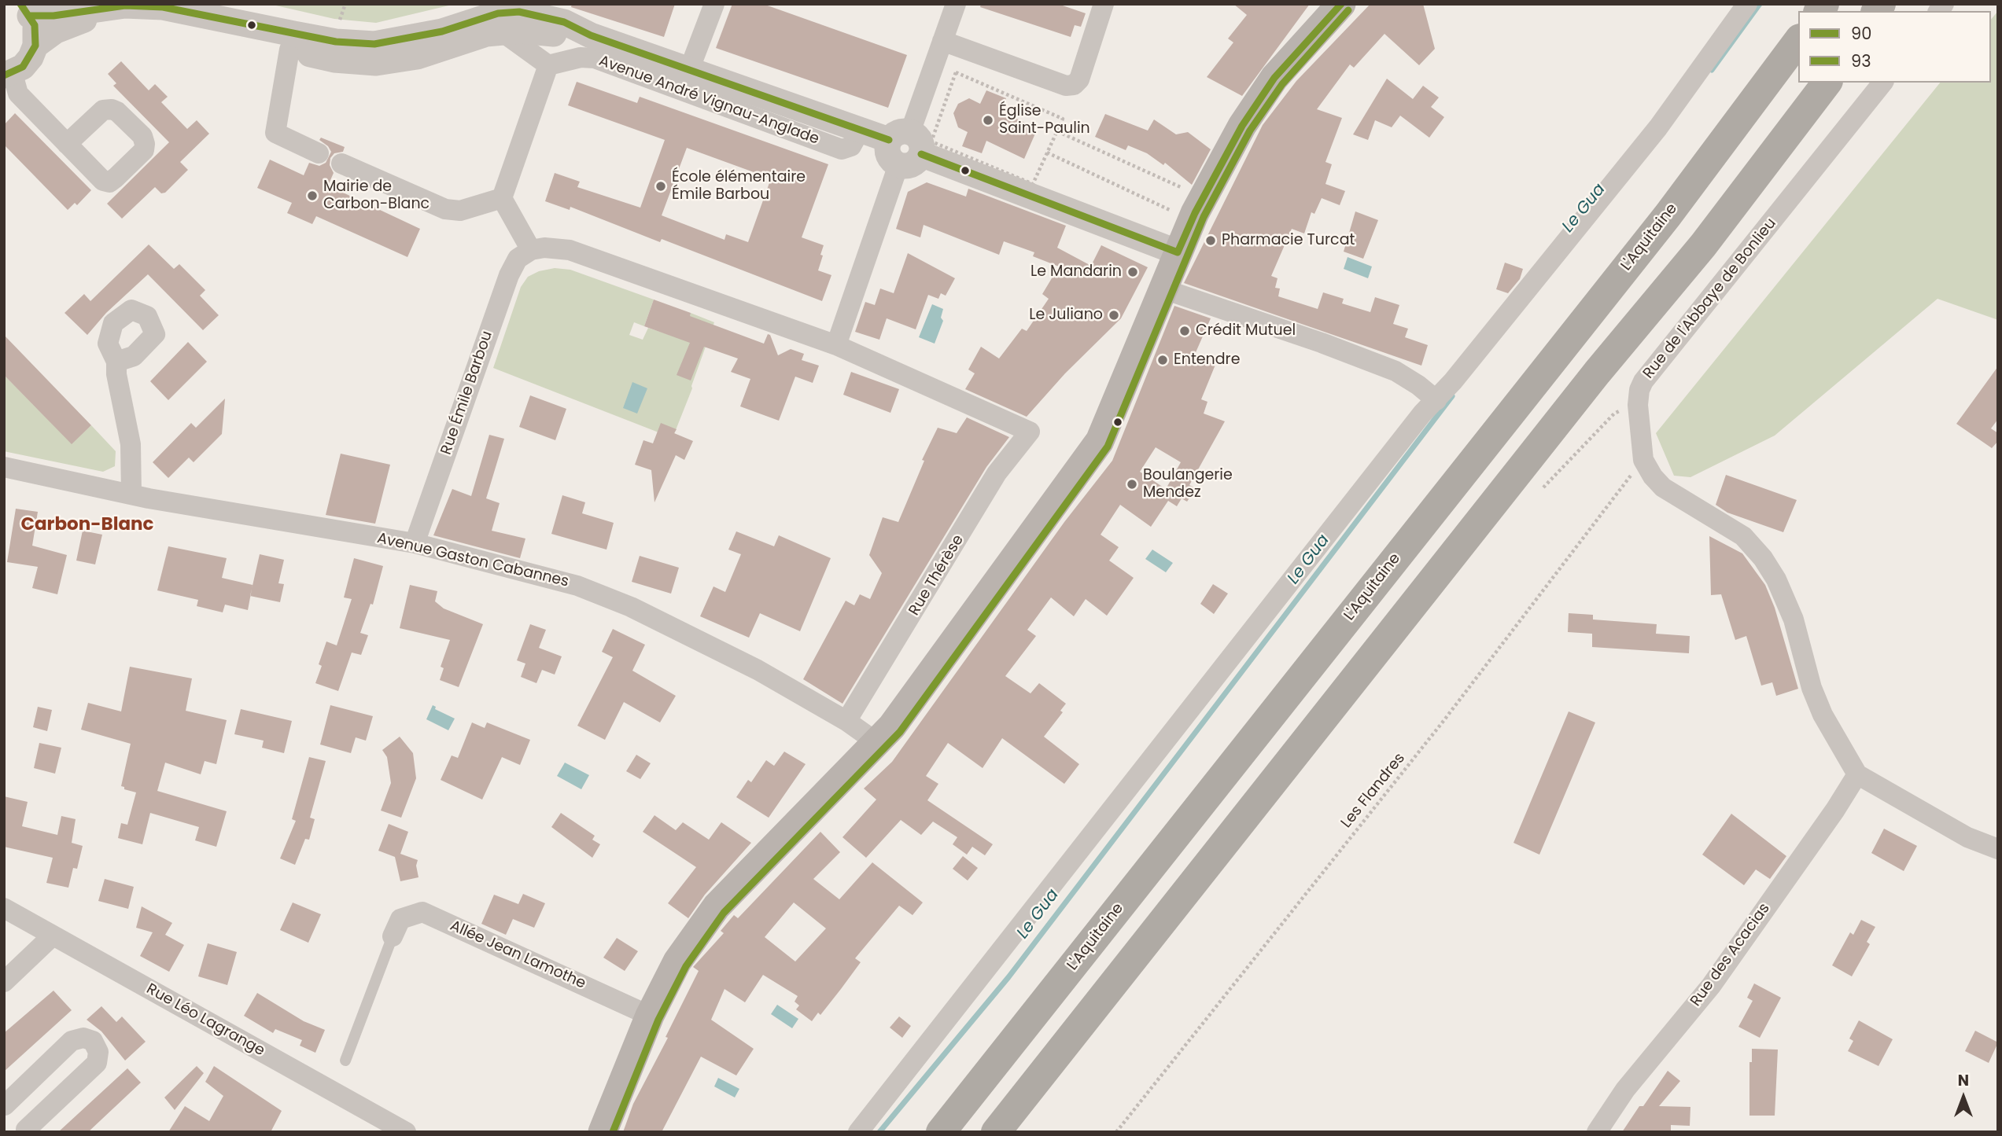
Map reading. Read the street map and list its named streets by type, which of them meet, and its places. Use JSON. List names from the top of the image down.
{
  "streets": {
    "highway": ["L'Aquitaine"],
    "street": [
      "Avenue André Vignau-Anglade",
      "Rue de l'Abbaye de Bonlieu",
      "Rue Émile Barbou",
      "Avenue Gaston Cabannes",
      "Rue Thérèse",
      "Allée Jean Lamothe",
      "Rue des Acacias",
      "Rue Léo Lagrange"
    ],
    "path": ["Les Flandres"]
  },
  "crossings": [
    ["Rue de l'Abbaye de Bonlieu", "Les Flandres"],
    ["Rue de l'Abbaye de Bonlieu", "Rue des Acacias"],
    ["Rue Émile Barbou", "Avenue Gaston Cabannes"],
    ["Avenue Gaston Cabannes", "Rue Thérèse"]
  ],
  "districts": ["Carbon-Blanc"],
  "water": ["Le Gua"],
  "places": [
    "Église Saint-Paulin",
    "École élémentaire Émile Barbou",
    "Mairie de Carbon-Blanc",
    "Pharmacie Turcat",
    "Le Mandarin",
    "Le Juliano",
    "Crédit Mutuel",
    "Entendre",
    "Boulangerie Mendez"
  ],
  "lines": ["transit line 90", "transit line 93"],
  "legend": ["90", "93"],
  "north": "top"
}
